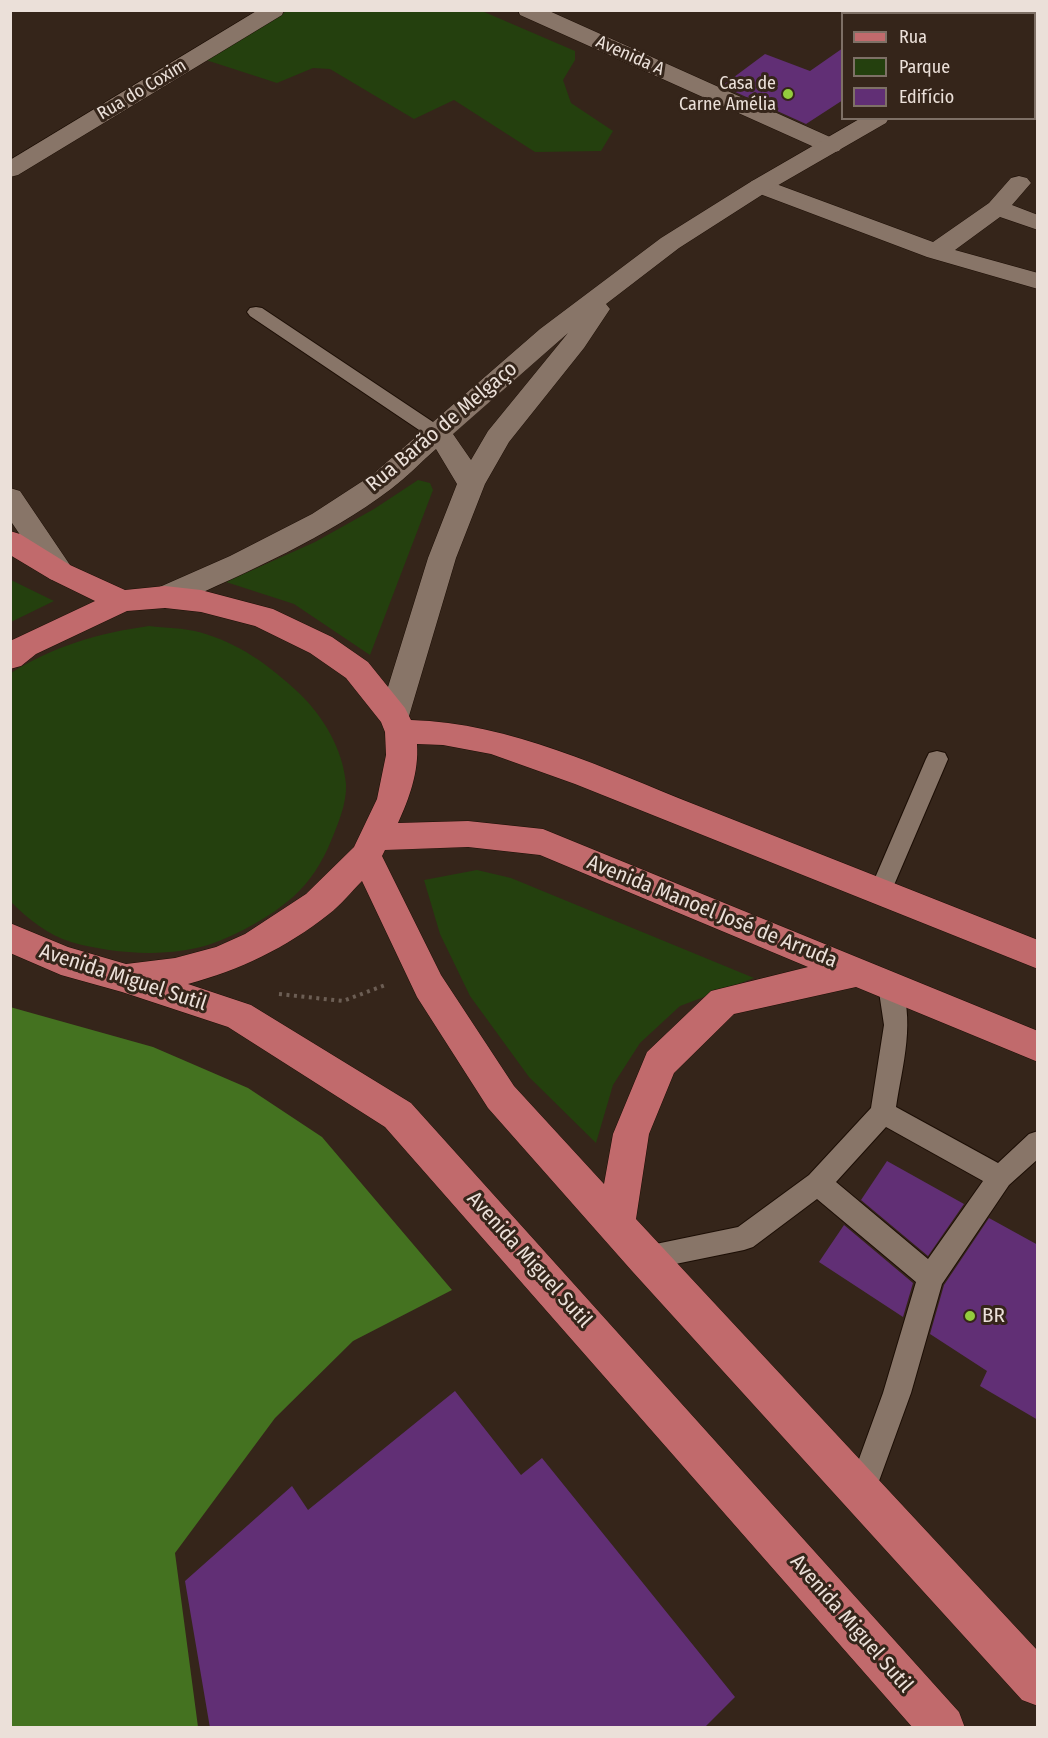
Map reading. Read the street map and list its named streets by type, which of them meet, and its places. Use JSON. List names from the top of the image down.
{
  "streets": {
    "main road": ["Avenida Manoel José de Arruda", "Avenida Miguel Sutil"],
    "street": ["Avenida A", "Rua do Coxim", "Rua Barão de Melgaço"]
  },
  "crossings": [
    ["Avenida A", "Rua Barão de Melgaço"]
  ],
  "places": ["Casa de Carne Amélia", "BR"],
  "legend": ["Rua", "Parque", "Edifício"]
}
